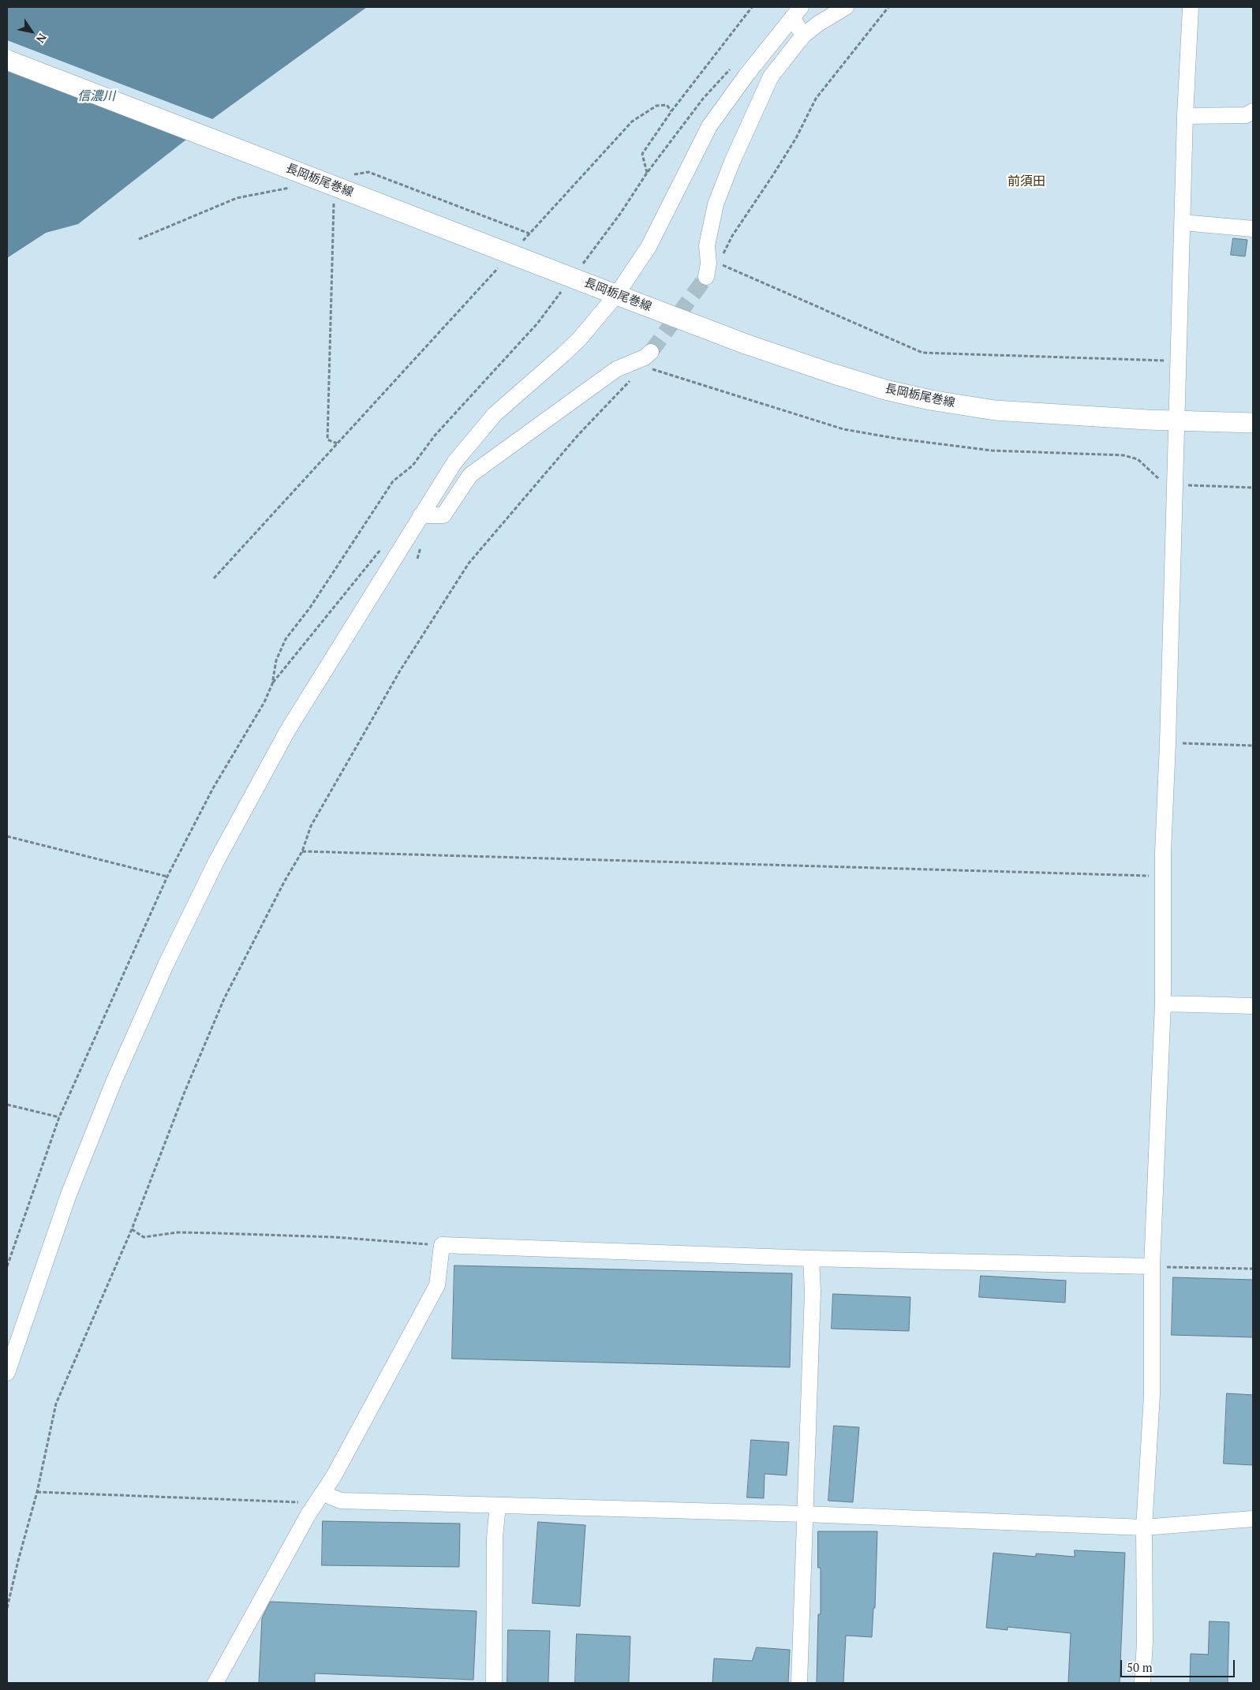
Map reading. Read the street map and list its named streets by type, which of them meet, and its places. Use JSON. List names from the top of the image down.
{
  "streets": {
    "main road": ["長岡栃尾巻線"]
  },
  "districts": ["前須田"],
  "water": ["信濃川"],
  "scale_bar": "50 m",
  "north": "bottom right"
}
